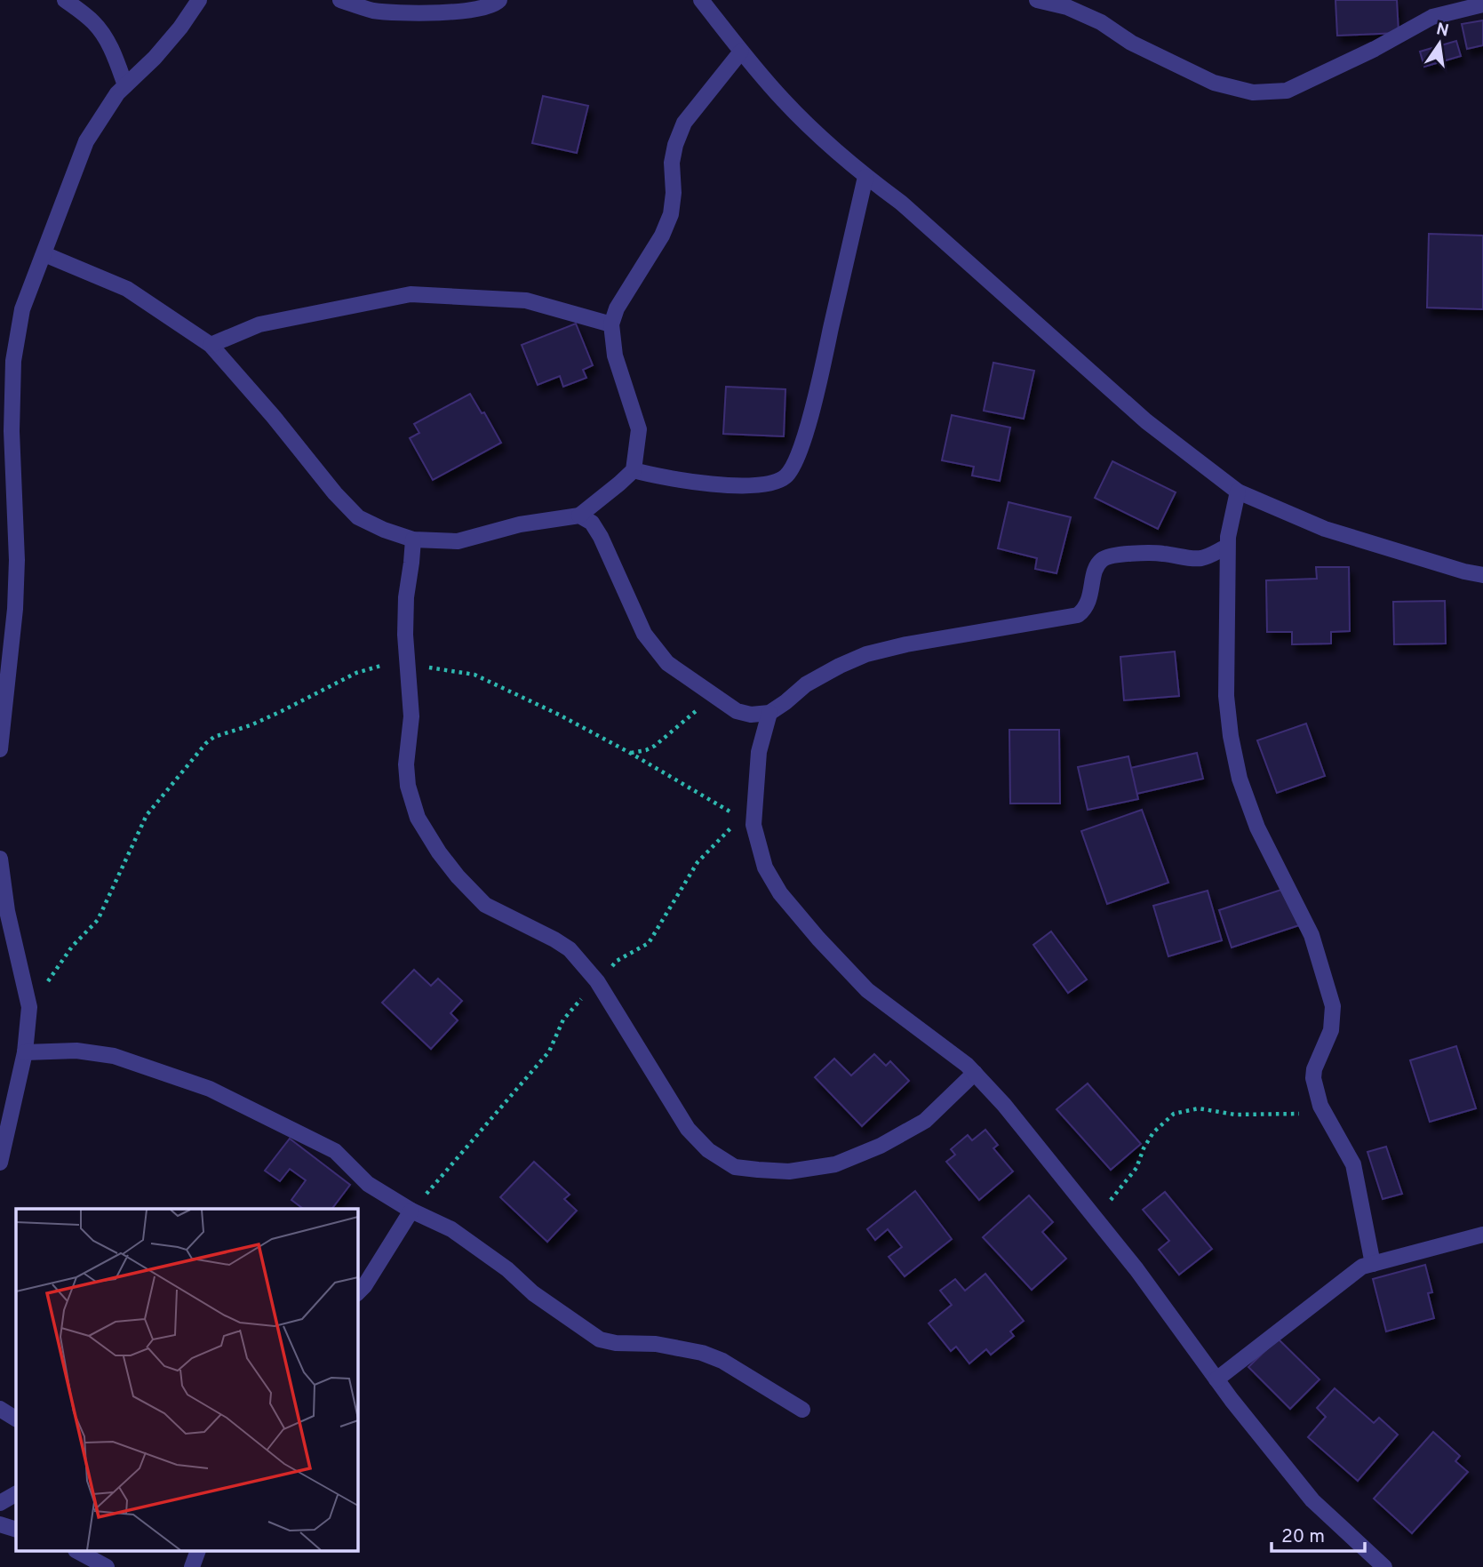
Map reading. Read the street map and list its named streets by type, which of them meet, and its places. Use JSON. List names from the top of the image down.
{
  "scale_bar": "20 m",
  "north": "top"
}
